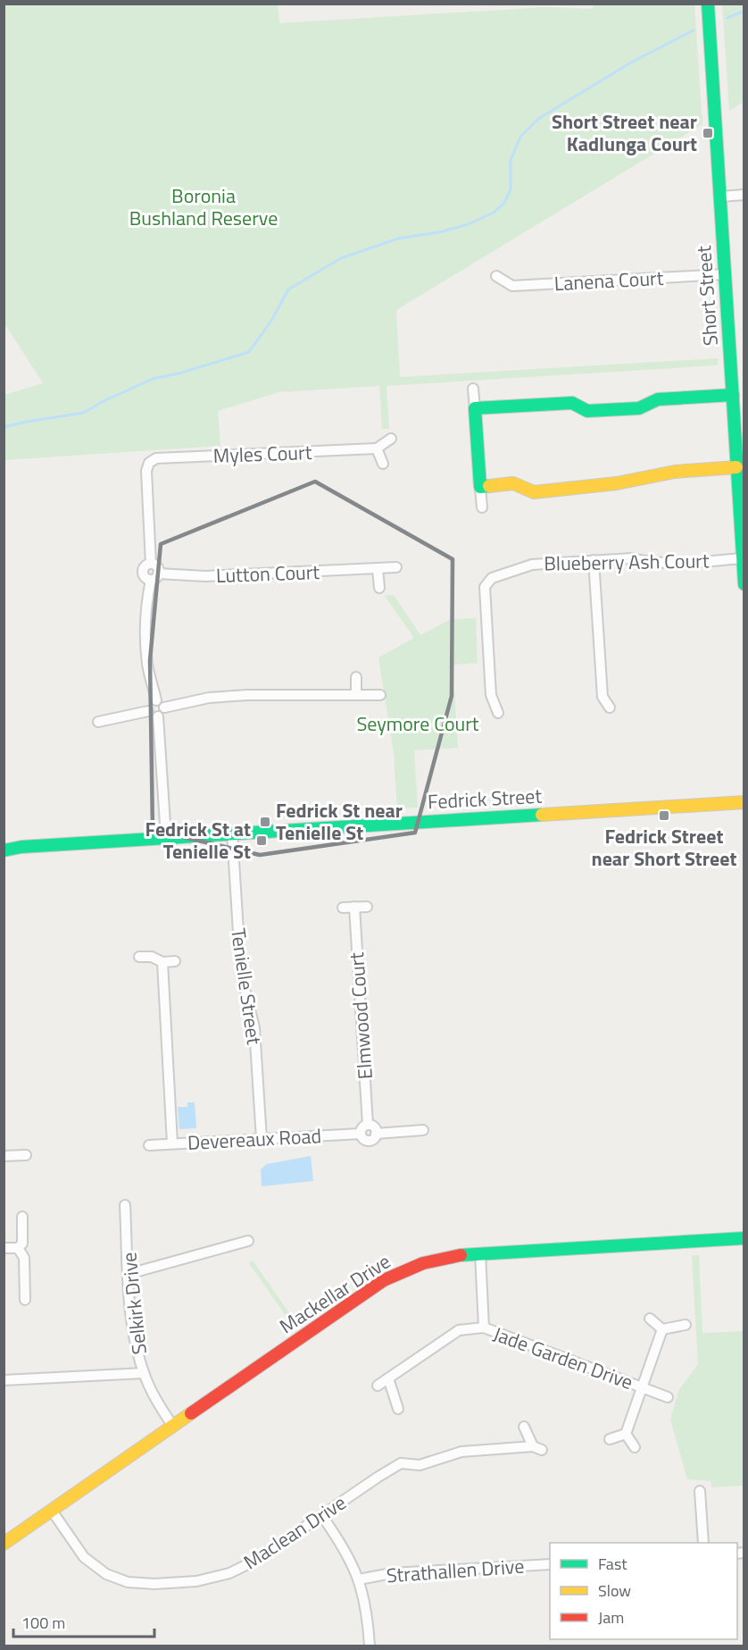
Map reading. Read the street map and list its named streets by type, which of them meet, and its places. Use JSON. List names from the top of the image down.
{
  "streets": {
    "street": [
      "Lanena Court",
      "Short Street",
      "Myles Court",
      "Blueberry Ash Court",
      "Lutton Court",
      "Fedrick Street",
      "Tenielle Street",
      "Elmwood Court",
      "Devereaux Road",
      "Mackellar Drive",
      "Selkirk Drive",
      "Jade Garden Drive",
      "Maclean Drive",
      "Strathallen Drive"
    ]
  },
  "crossings": [
    ["Lanena Court", "Short Street"],
    ["Short Street", "Blueberry Ash Court"],
    ["Myles Court", "Lutton Court"],
    ["Fedrick Street", "Tenielle Street"],
    ["Tenielle Street", "Devereaux Road"],
    ["Elmwood Court", "Devereaux Road"],
    ["Mackellar Drive", "Selkirk Drive"],
    ["Mackellar Drive", "Jade Garden Drive"],
    ["Mackellar Drive", "Maclean Drive"]
  ],
  "parks": ["Boronia Bushland Reserve", "Seymore Court"],
  "places": {
    "transit": [
      "Short Street near Kadlunga Court",
      "Fedrick Street near Short Street",
      "Fedrick St near Tenielle St",
      "Fedrick St at Tenielle St"
    ]
  },
  "legend": ["Fast", "Slow", "Jam"],
  "scale_bar": "100 m"
}
